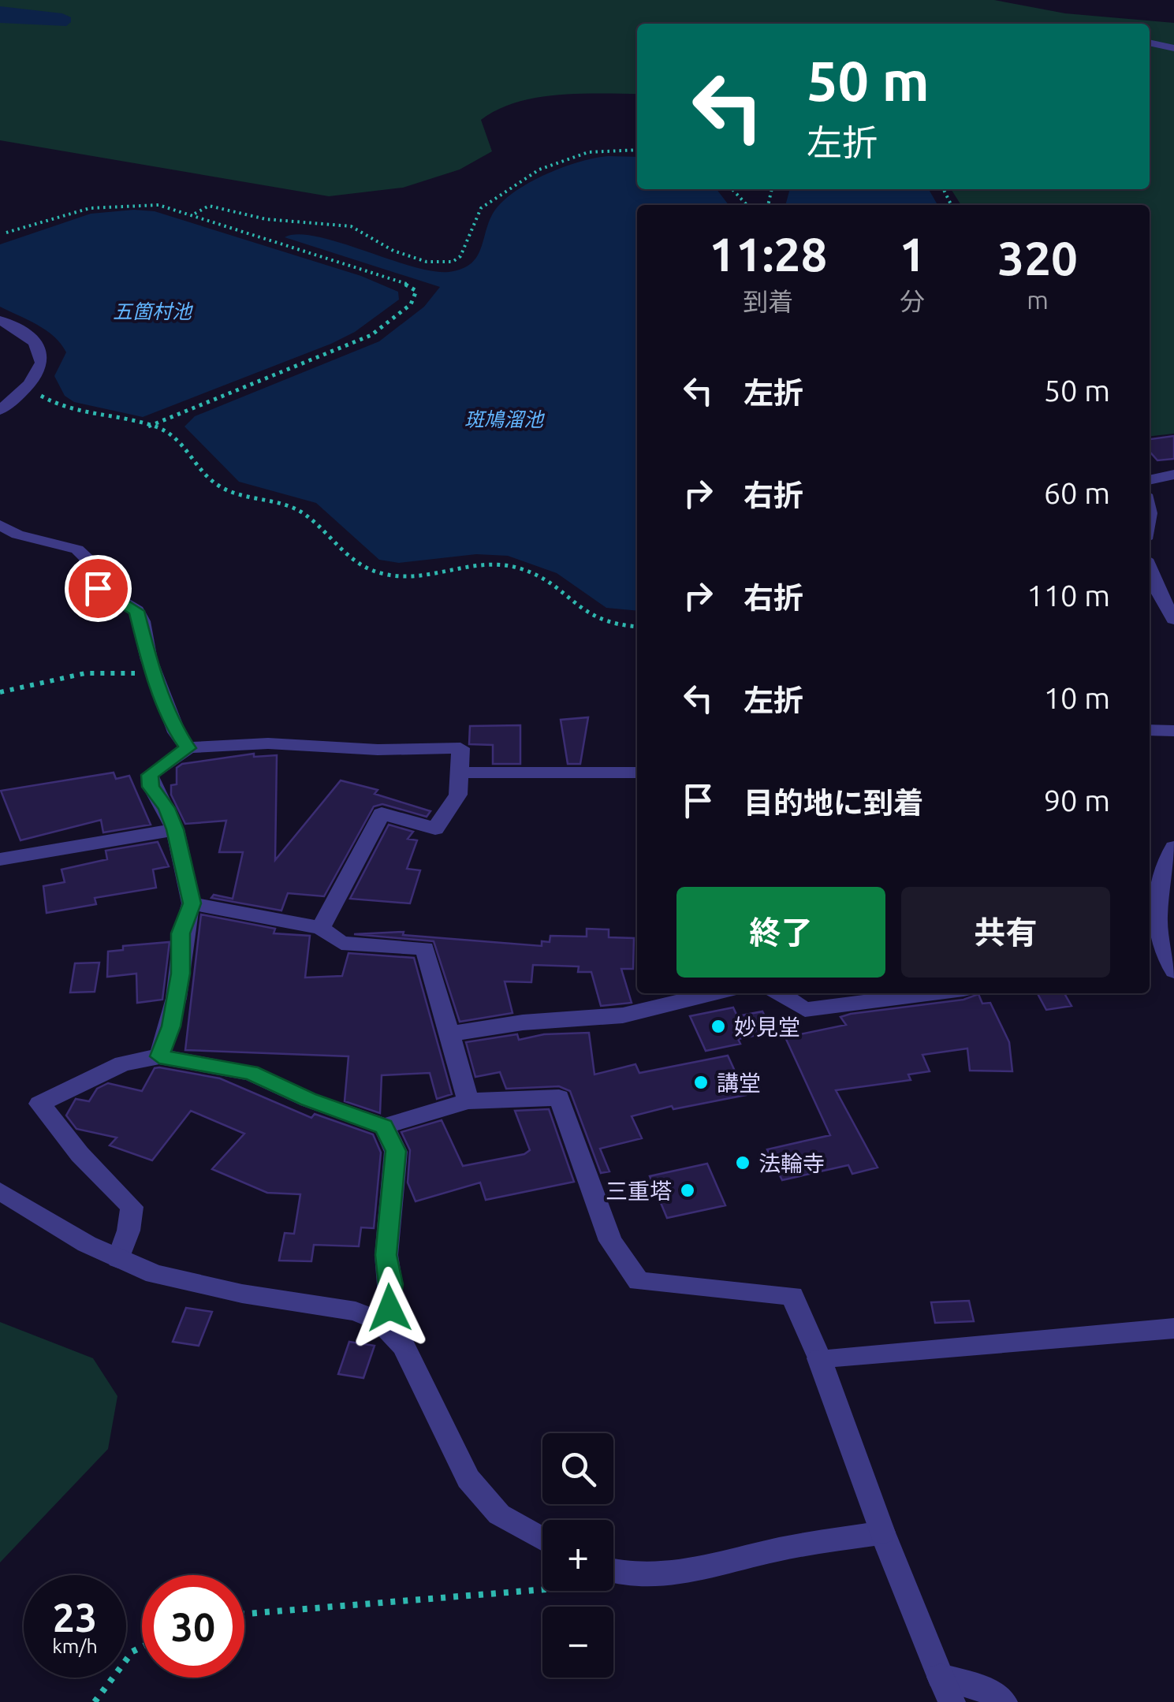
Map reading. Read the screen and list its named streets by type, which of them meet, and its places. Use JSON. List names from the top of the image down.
{
  "water": ["五箇村池", "斑鳩溜池"],
  "places": [
    "妙見堂",
    "講堂",
    "法輪寺",
    "三重塔"
  ],
  "page": {
    "turn": ["50 m", "左折"],
    "eta": [
      "11:28",
      "到着",
      "1",
      "分",
      "320",
      "m"
    ],
    "list": [
      {
        "name": "左折",
        "value": "50 m"
      },
      {
        "name": "右折",
        "value": "60 m"
      },
      {
        "name": "右折",
        "value": "110 m"
      },
      {
        "name": "左折",
        "value": "10 m"
      },
      {
        "name": "目的地に到着",
        "value": "90 m"
      }
    ],
    "buttons": ["終了", "共有"],
    "map_buttons": ["+", "−"],
    "speed": "23 km/h",
    "limit": "30"
  }
}
